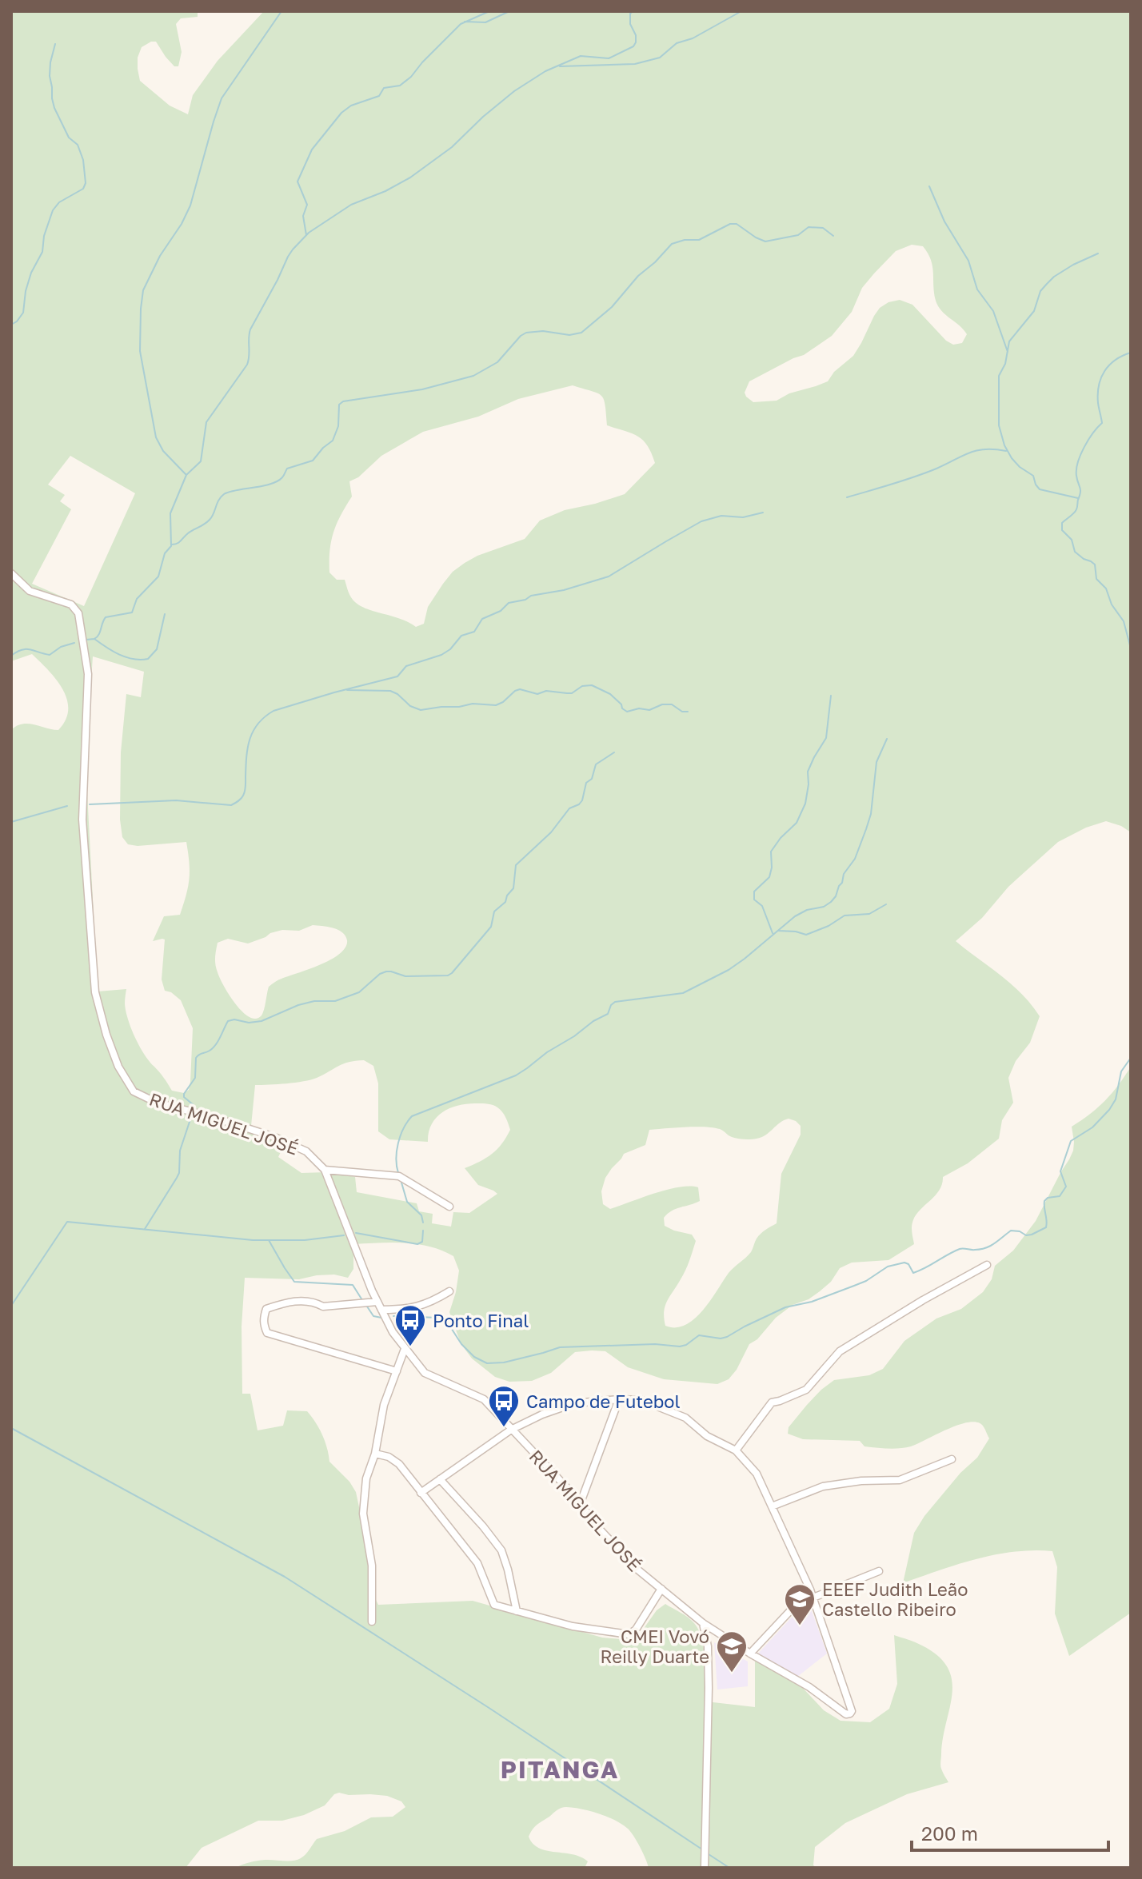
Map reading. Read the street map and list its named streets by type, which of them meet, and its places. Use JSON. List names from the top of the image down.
{
  "streets": {
    "street": ["RUA MIGUEL JOSÉ"]
  },
  "districts": ["PITANGA"],
  "places": {
    "bus stop": ["Ponto Final", "Campo de Futebol"],
    "school or university": ["EEEF Judith Leão Castello Ribeiro", "CMEI Vovó Reilly Duarte"]
  },
  "scale_bar": "200 m"
}
